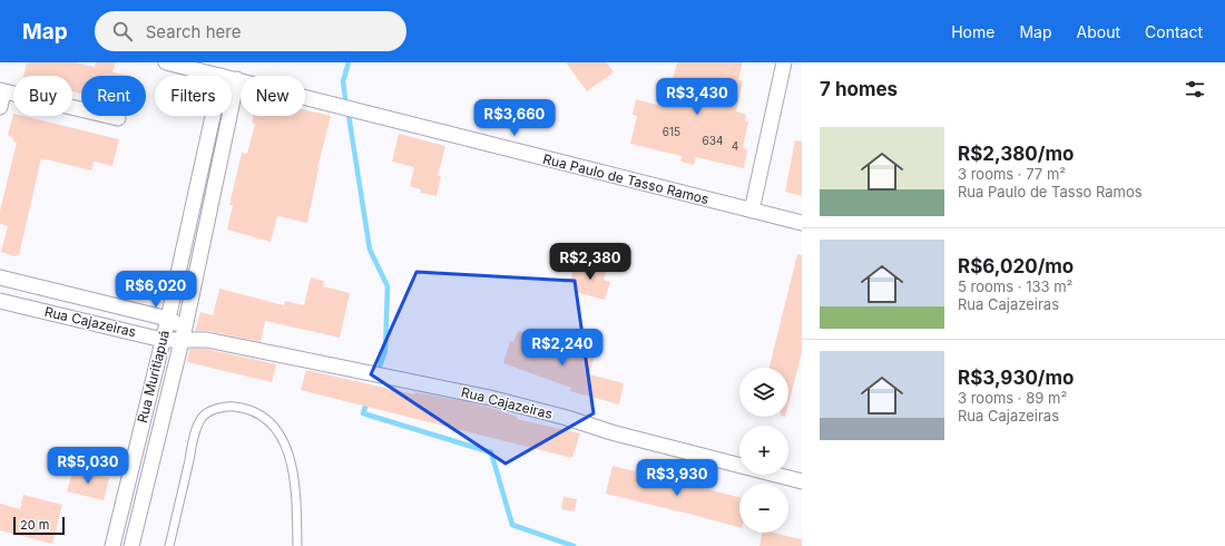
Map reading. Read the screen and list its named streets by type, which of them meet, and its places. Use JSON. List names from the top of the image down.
{
  "streets": {
    "street": ["Rua Paulo de Tasso Ramos", "Rua Cajazeiras", "Rua Muritiapuá"]
  },
  "crossings": [
    ["Rua Paulo de Tasso Ramos", "Rua Muritiapuá"],
    ["Rua Cajazeiras", "Rua Muritiapuá"]
  ],
  "house_numbers": ["615", "634", "4"],
  "scale_bar": "20 m",
  "page": {
    "header": "Map",
    "search": "Search here",
    "nav": [
      "Home",
      "Map",
      "About",
      "Contact"
    ],
    "heading": "7 homes",
    "chip": [
      "Buy",
      "Rent",
      "Filters",
      "New"
    ],
    "price": [
      "R$3,430",
      "R$3,660",
      "R$2,380",
      "R$6,020",
      "R$2,240",
      "R$5,030",
      "R$3,930"
    ],
    "list": [
      {
        "name": "R$2,380/mo",
        "note": "3 rooms · 77 m² · Rua Paulo de Tasso Ramos"
      },
      {
        "name": "R$6,020/mo",
        "note": "5 rooms · 133 m² · Rua Cajazeiras"
      },
      {
        "name": "R$3,930/mo",
        "note": "3 rooms · 89 m² · Rua Cajazeiras"
      }
    ],
    "map_buttons": ["+", "−"],
    "scale": "20 m"
  }
}
